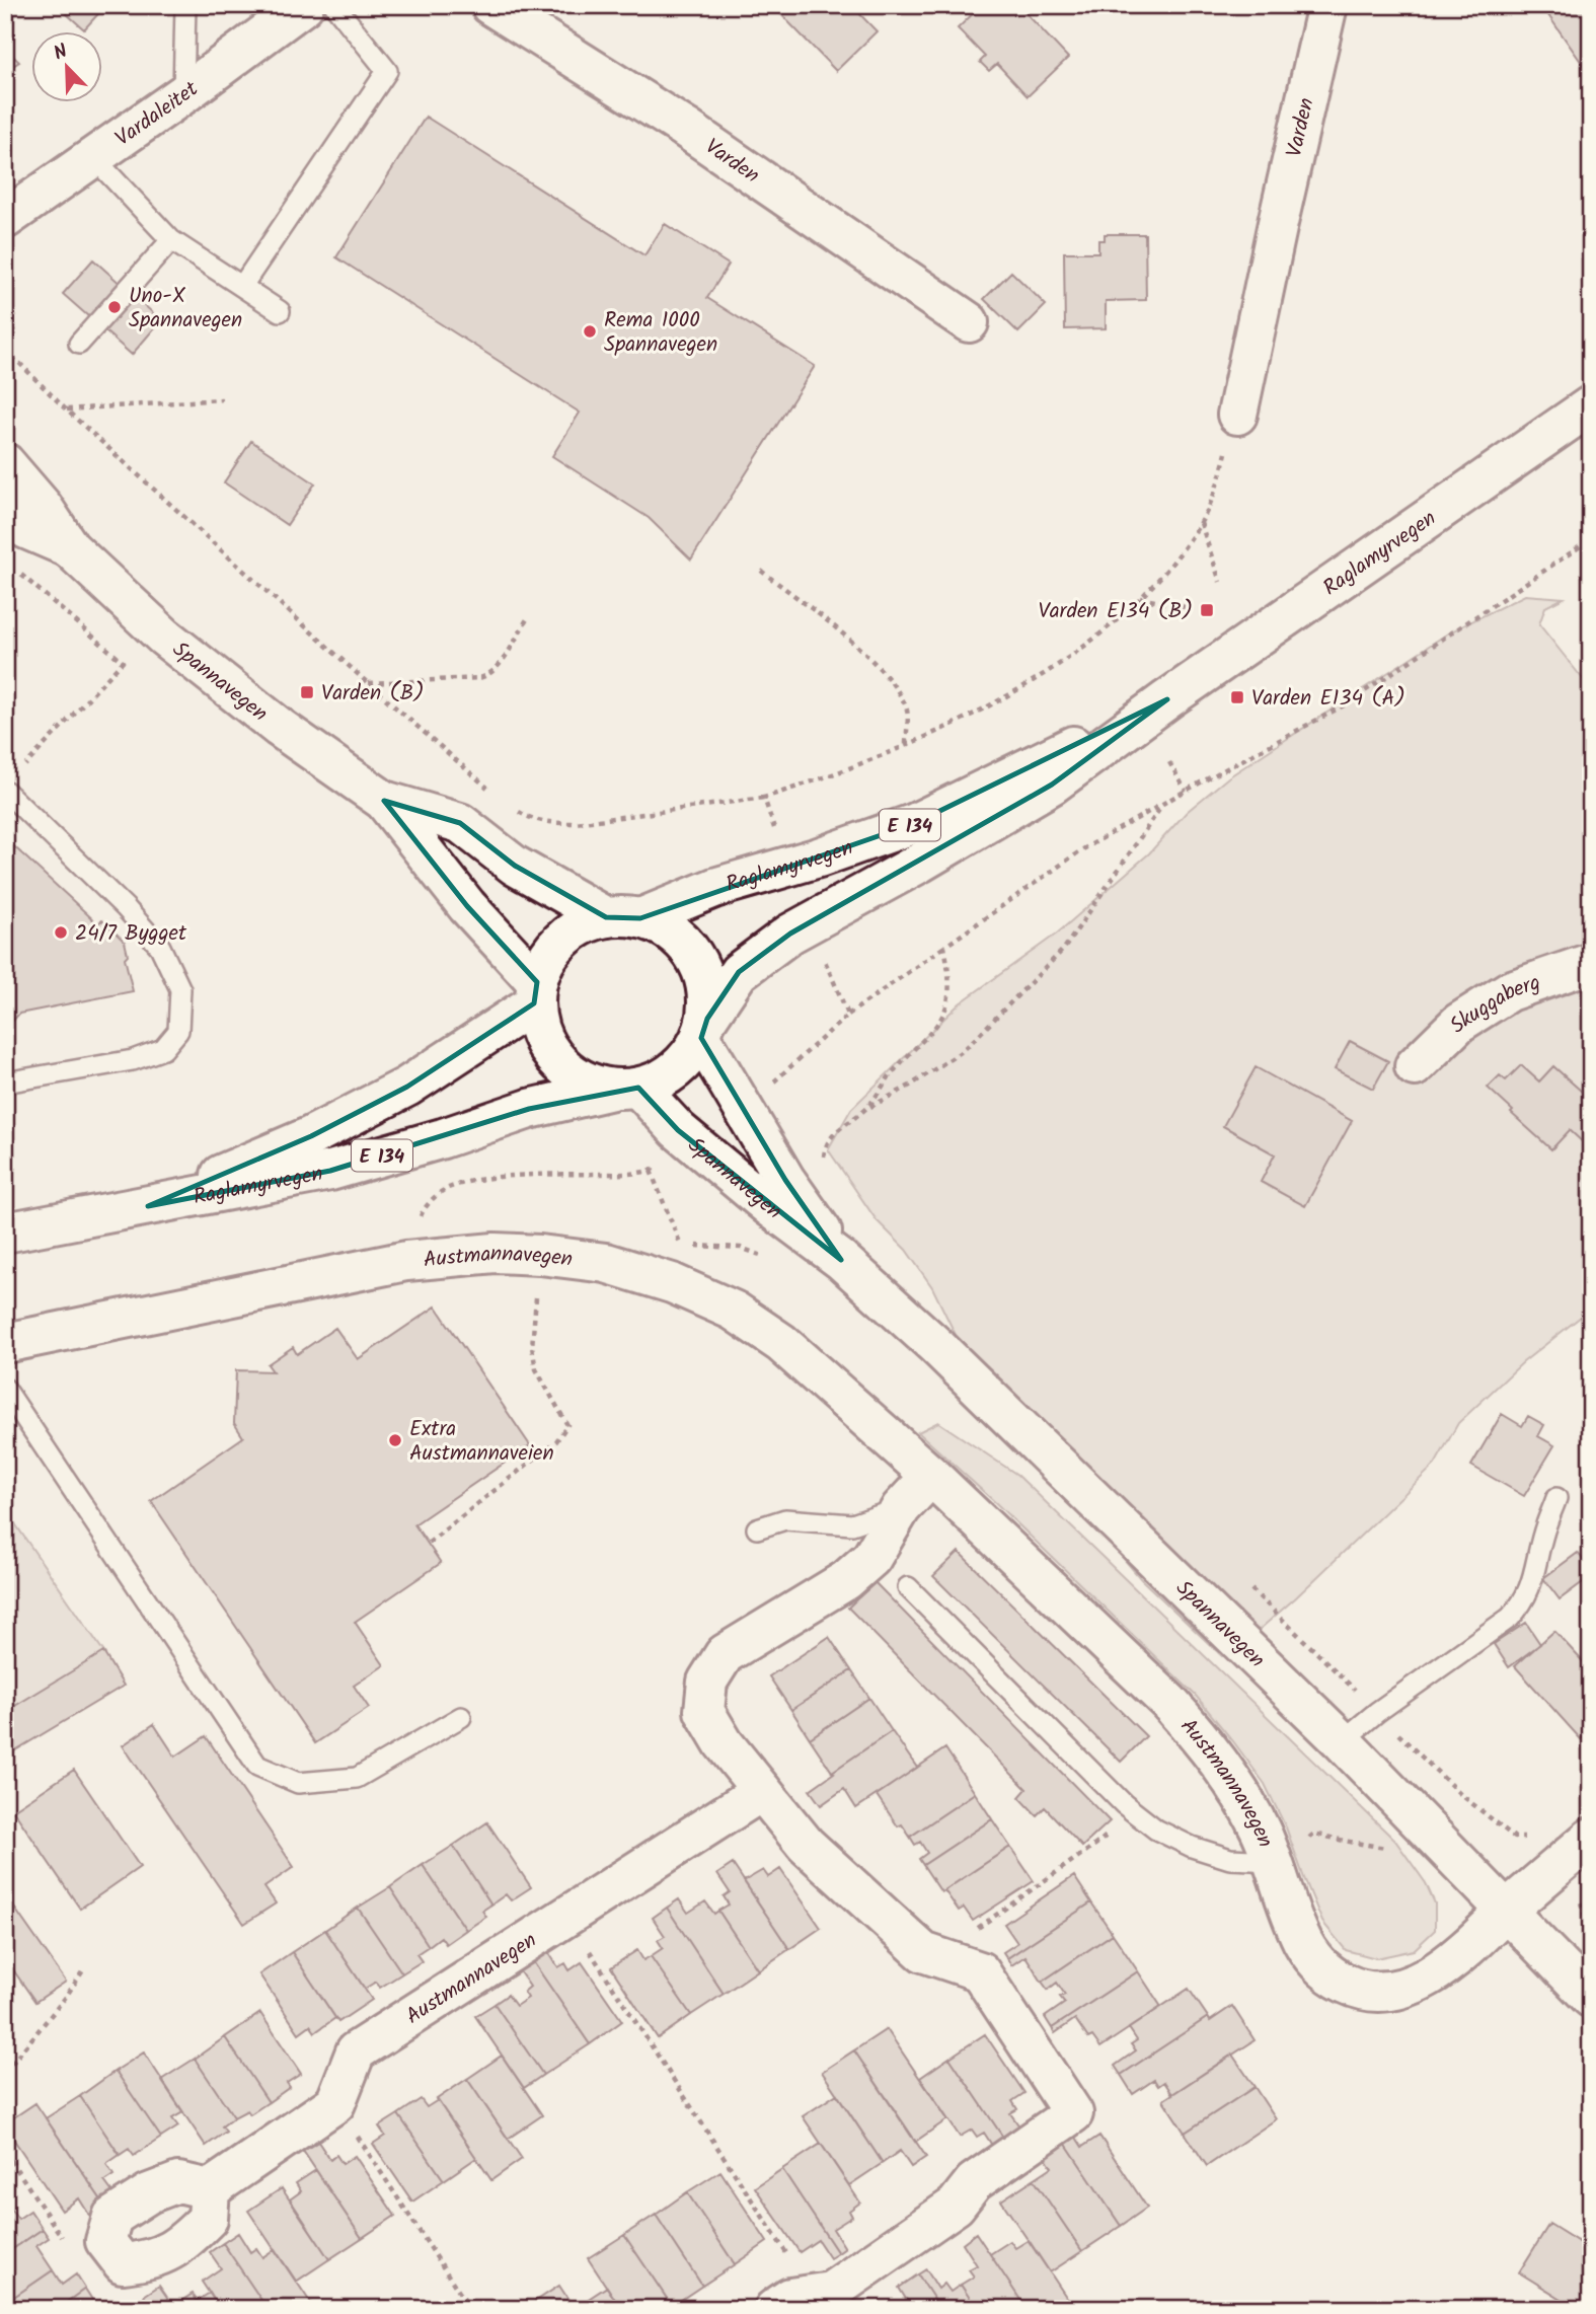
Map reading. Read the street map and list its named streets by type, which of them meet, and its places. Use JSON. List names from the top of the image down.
{
  "streets": {
    "main road": [
      "Vardaleitet",
      "Varden",
      "Raglamyrvegen",
      "Spannavegen",
      "E 134",
      "Skuggaberg",
      "Austmannavegen"
    ]
  },
  "crossings": [
    ["Raglamyrvegen", "Spannavegen"],
    ["Raglamyrvegen", "E 134"],
    ["Spannavegen", "E 134"],
    ["Spannavegen", "Austmannavegen"]
  ],
  "places": {
    "other": [
      "Uno-X Spannavegen",
      "Rema 1000 Spannavegen",
      "24/7 Bygget",
      "Extra Austmannaveien"
    ],
    "transit": ["Varden E134 (B)", "Varden (B)", "Varden E134 (A)"]
  },
  "north": "top left"
}
